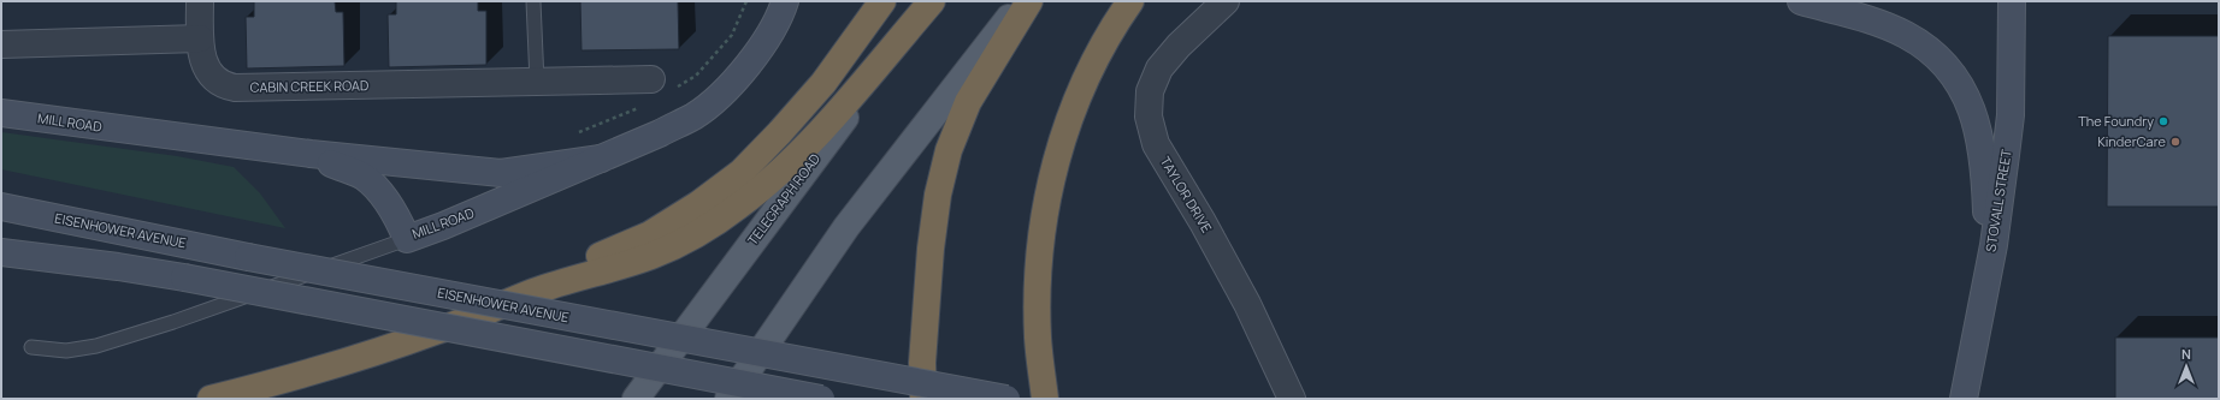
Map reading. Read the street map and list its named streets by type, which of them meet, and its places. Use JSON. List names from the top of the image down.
{
  "streets": {
    "main road": [
      "MILL ROAD",
      "TELEGRAPH ROAD",
      "STOVALL STREET",
      "EISENHOWER AVENUE"
    ],
    "street": ["CABIN CREEK ROAD", "TAYLOR DRIVE"]
  },
  "places": ["The Foundry", "KinderCare"],
  "north": "top"
}
